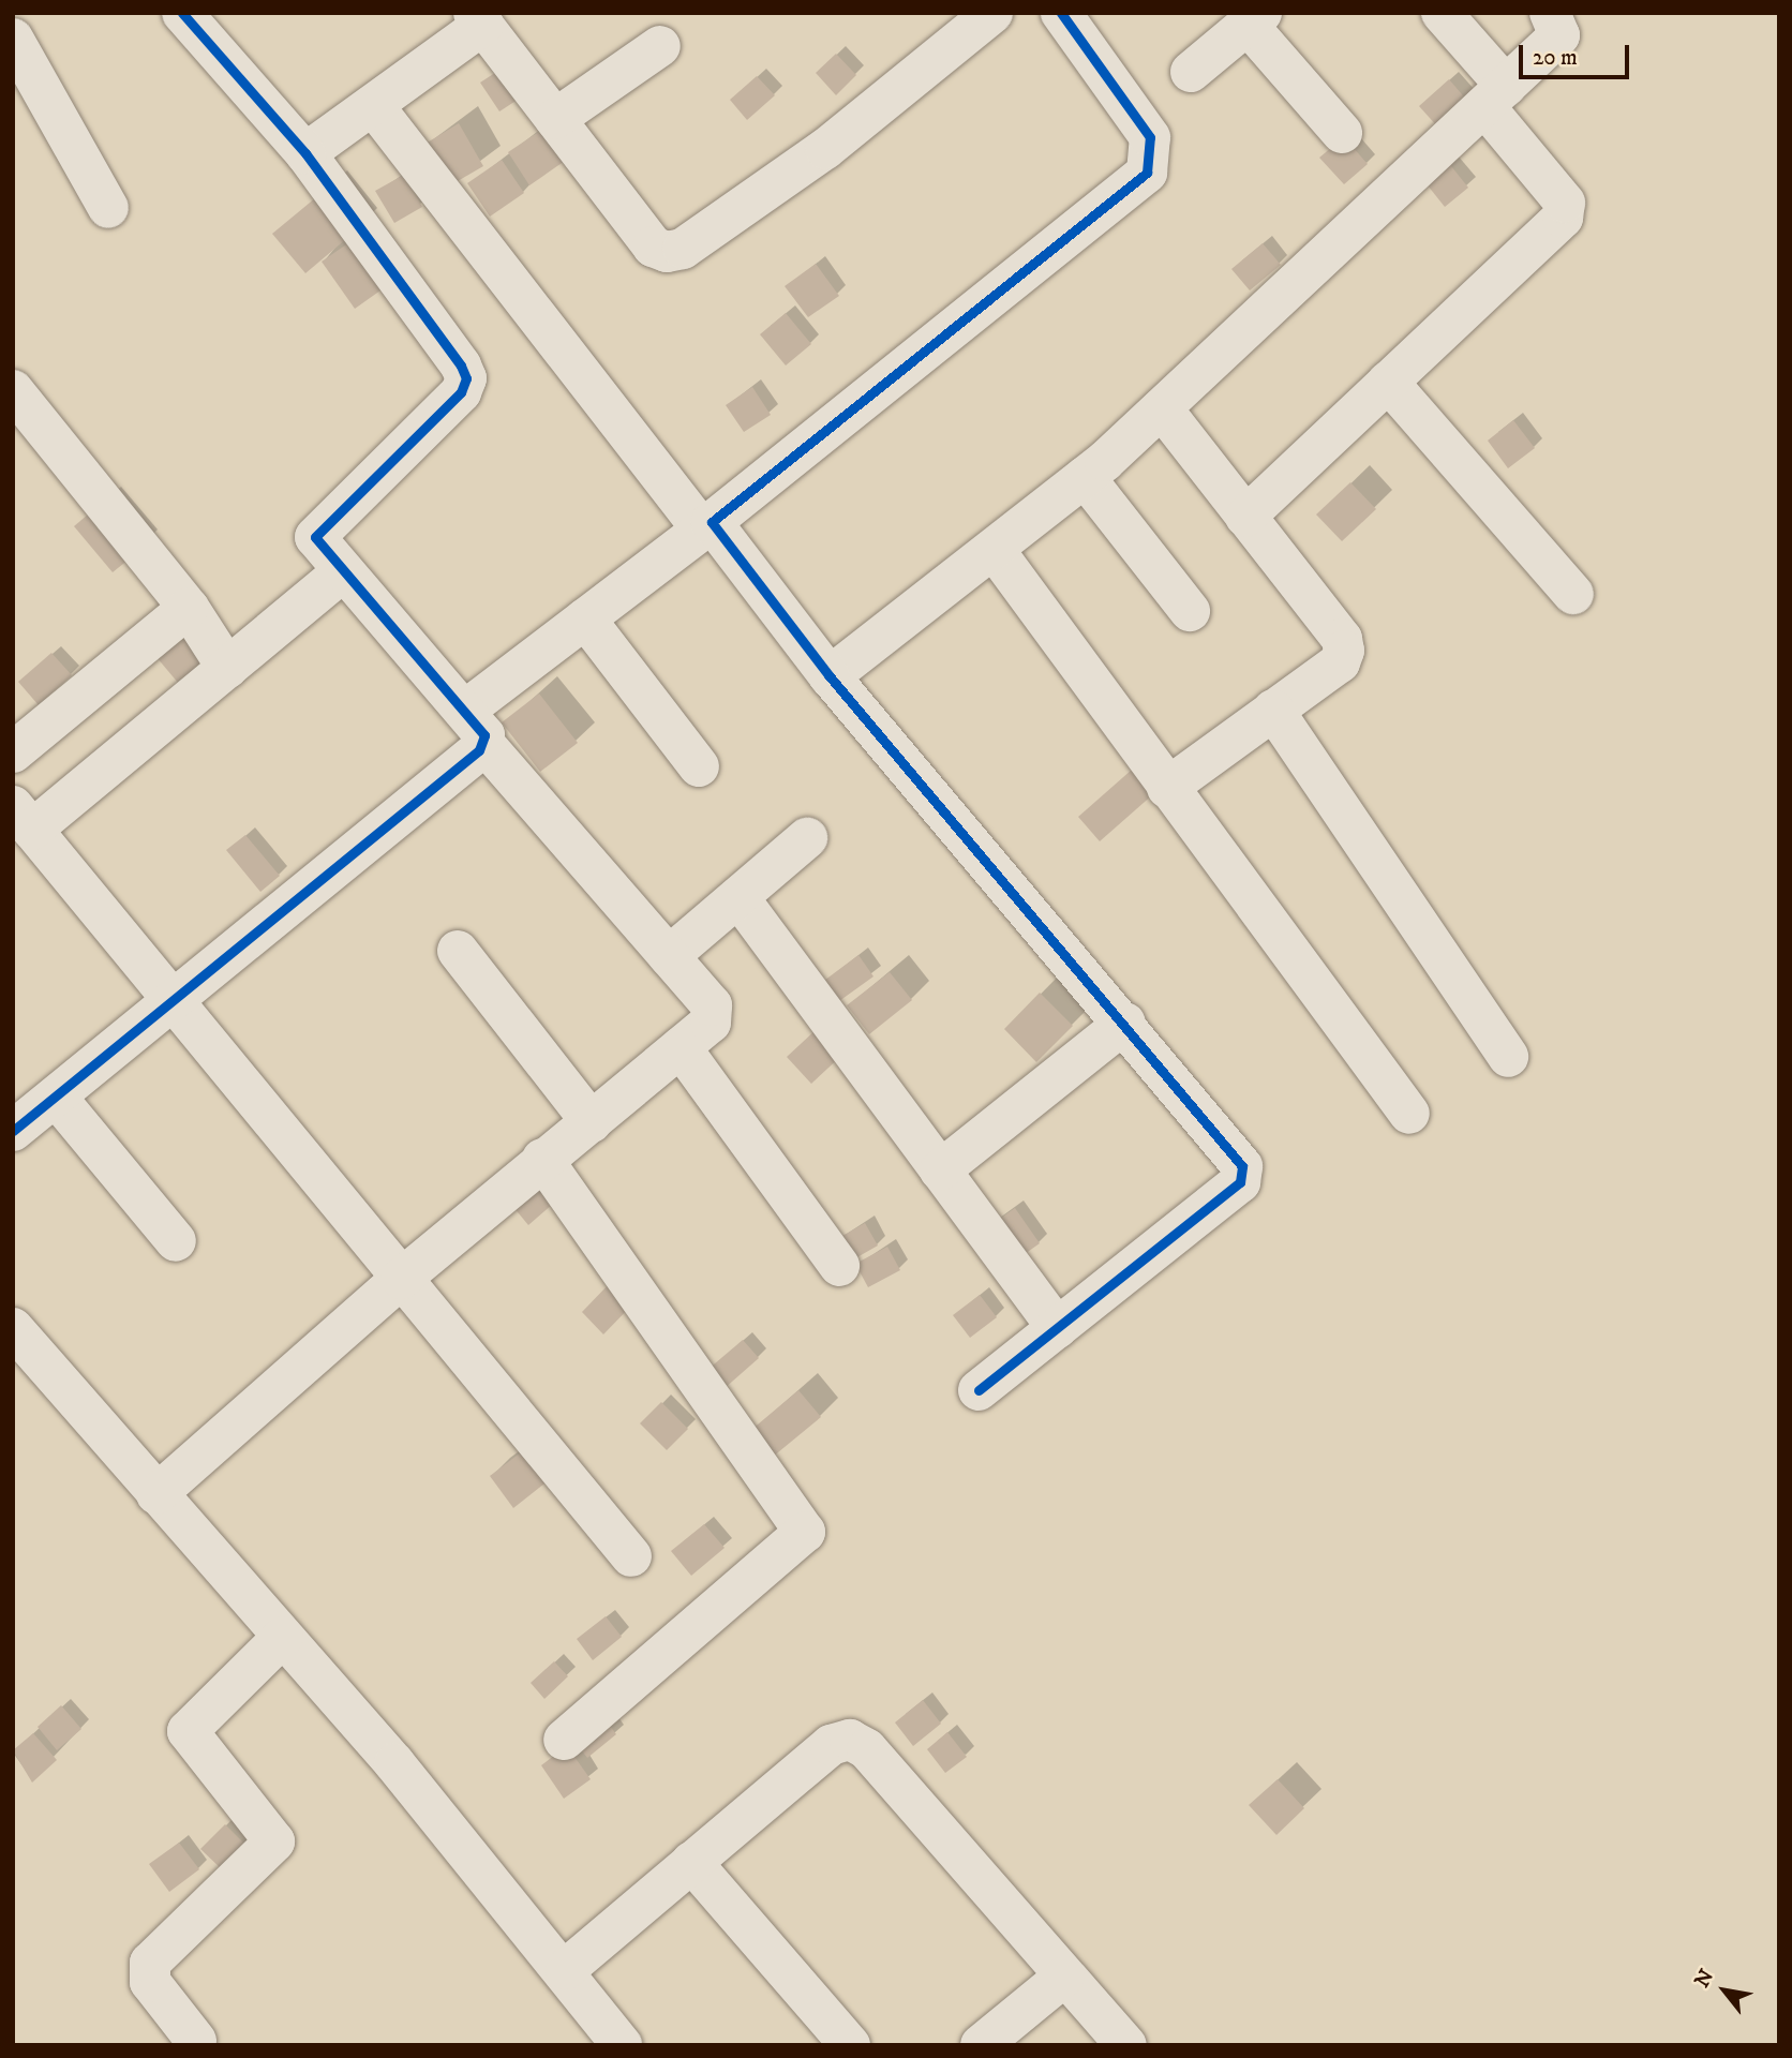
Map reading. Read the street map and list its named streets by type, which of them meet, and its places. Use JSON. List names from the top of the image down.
{
  "scale_bar": "20 m",
  "north": "top left"
}
